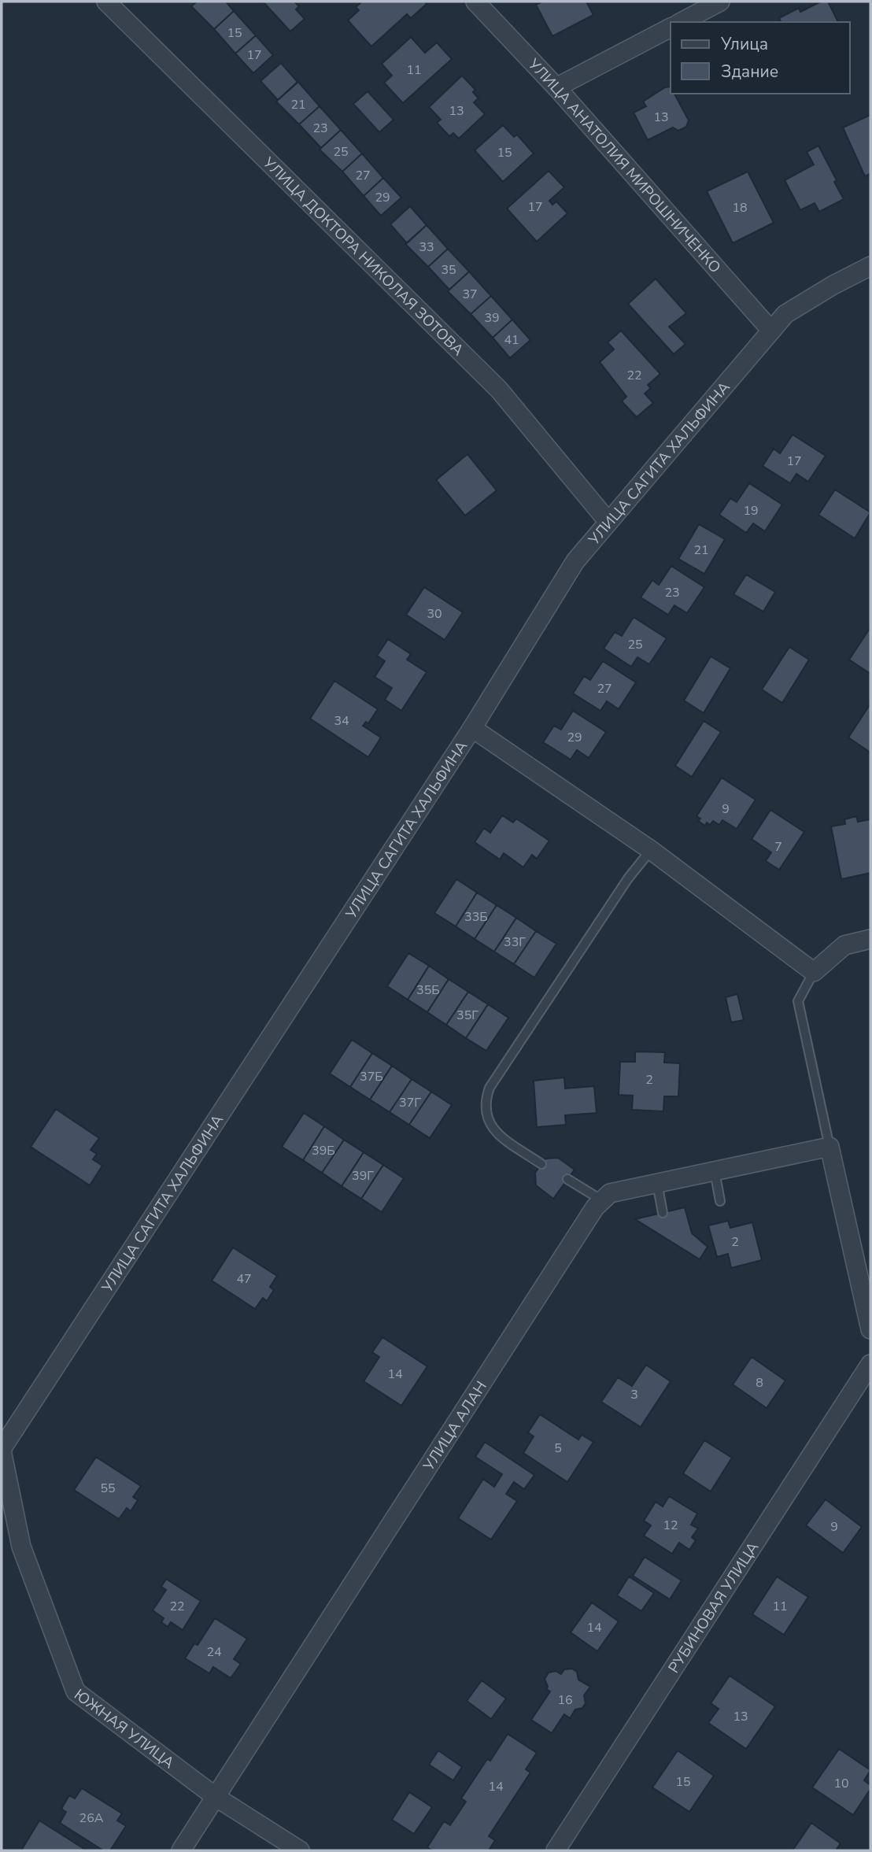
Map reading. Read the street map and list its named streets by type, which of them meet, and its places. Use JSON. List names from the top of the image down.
{
  "streets": {
    "street": [
      "УЛИЦА АНАТОЛИЯ МИРОШНИЧЕНКО",
      "УЛИЦА ДОКТОРА НИКОЛАЯ ЗОТОВА",
      "УЛИЦА САГИТА ХАЛЬФИНА",
      "УЛИЦА АЛАН",
      "РУБИНОВАЯ УЛИЦА",
      "ЮЖНАЯ УЛИЦА"
    ]
  },
  "crossings": [
    ["УЛИЦА АНАТОЛИЯ МИРОШНИЧЕНКО", "УЛИЦА САГИТА ХАЛЬФИНА"],
    ["УЛИЦА ДОКТОРА НИКОЛАЯ ЗОТОВА", "УЛИЦА САГИТА ХАЛЬФИНА"],
    ["УЛИЦА САГИТА ХАЛЬФИНА", "ЮЖНАЯ УЛИЦА"],
    ["УЛИЦА АЛАН", "ЮЖНАЯ УЛИЦА"]
  ],
  "house_numbers": [
    "15",
    "17",
    "11",
    "21",
    "13",
    "13",
    "23",
    "25",
    "15",
    "27",
    "29",
    "17",
    "18",
    "33",
    "35",
    "37",
    "39",
    "41",
    "22",
    "17",
    "19",
    "21",
    "23",
    "30",
    "25",
    "27",
    "34",
    "29",
    "9",
    "7",
    "33Б",
    "33Г",
    "35Б",
    "35Г",
    "37Б",
    "2",
    "37Г",
    "39Б",
    "39Г",
    "2",
    "47",
    "14",
    "8",
    "3",
    "5",
    "55",
    "12",
    "9",
    "22",
    "11",
    "14",
    "24",
    "16",
    "13",
    "15",
    "10",
    "14",
    "26А"
  ],
  "legend": ["Улица", "Здание"]
}
